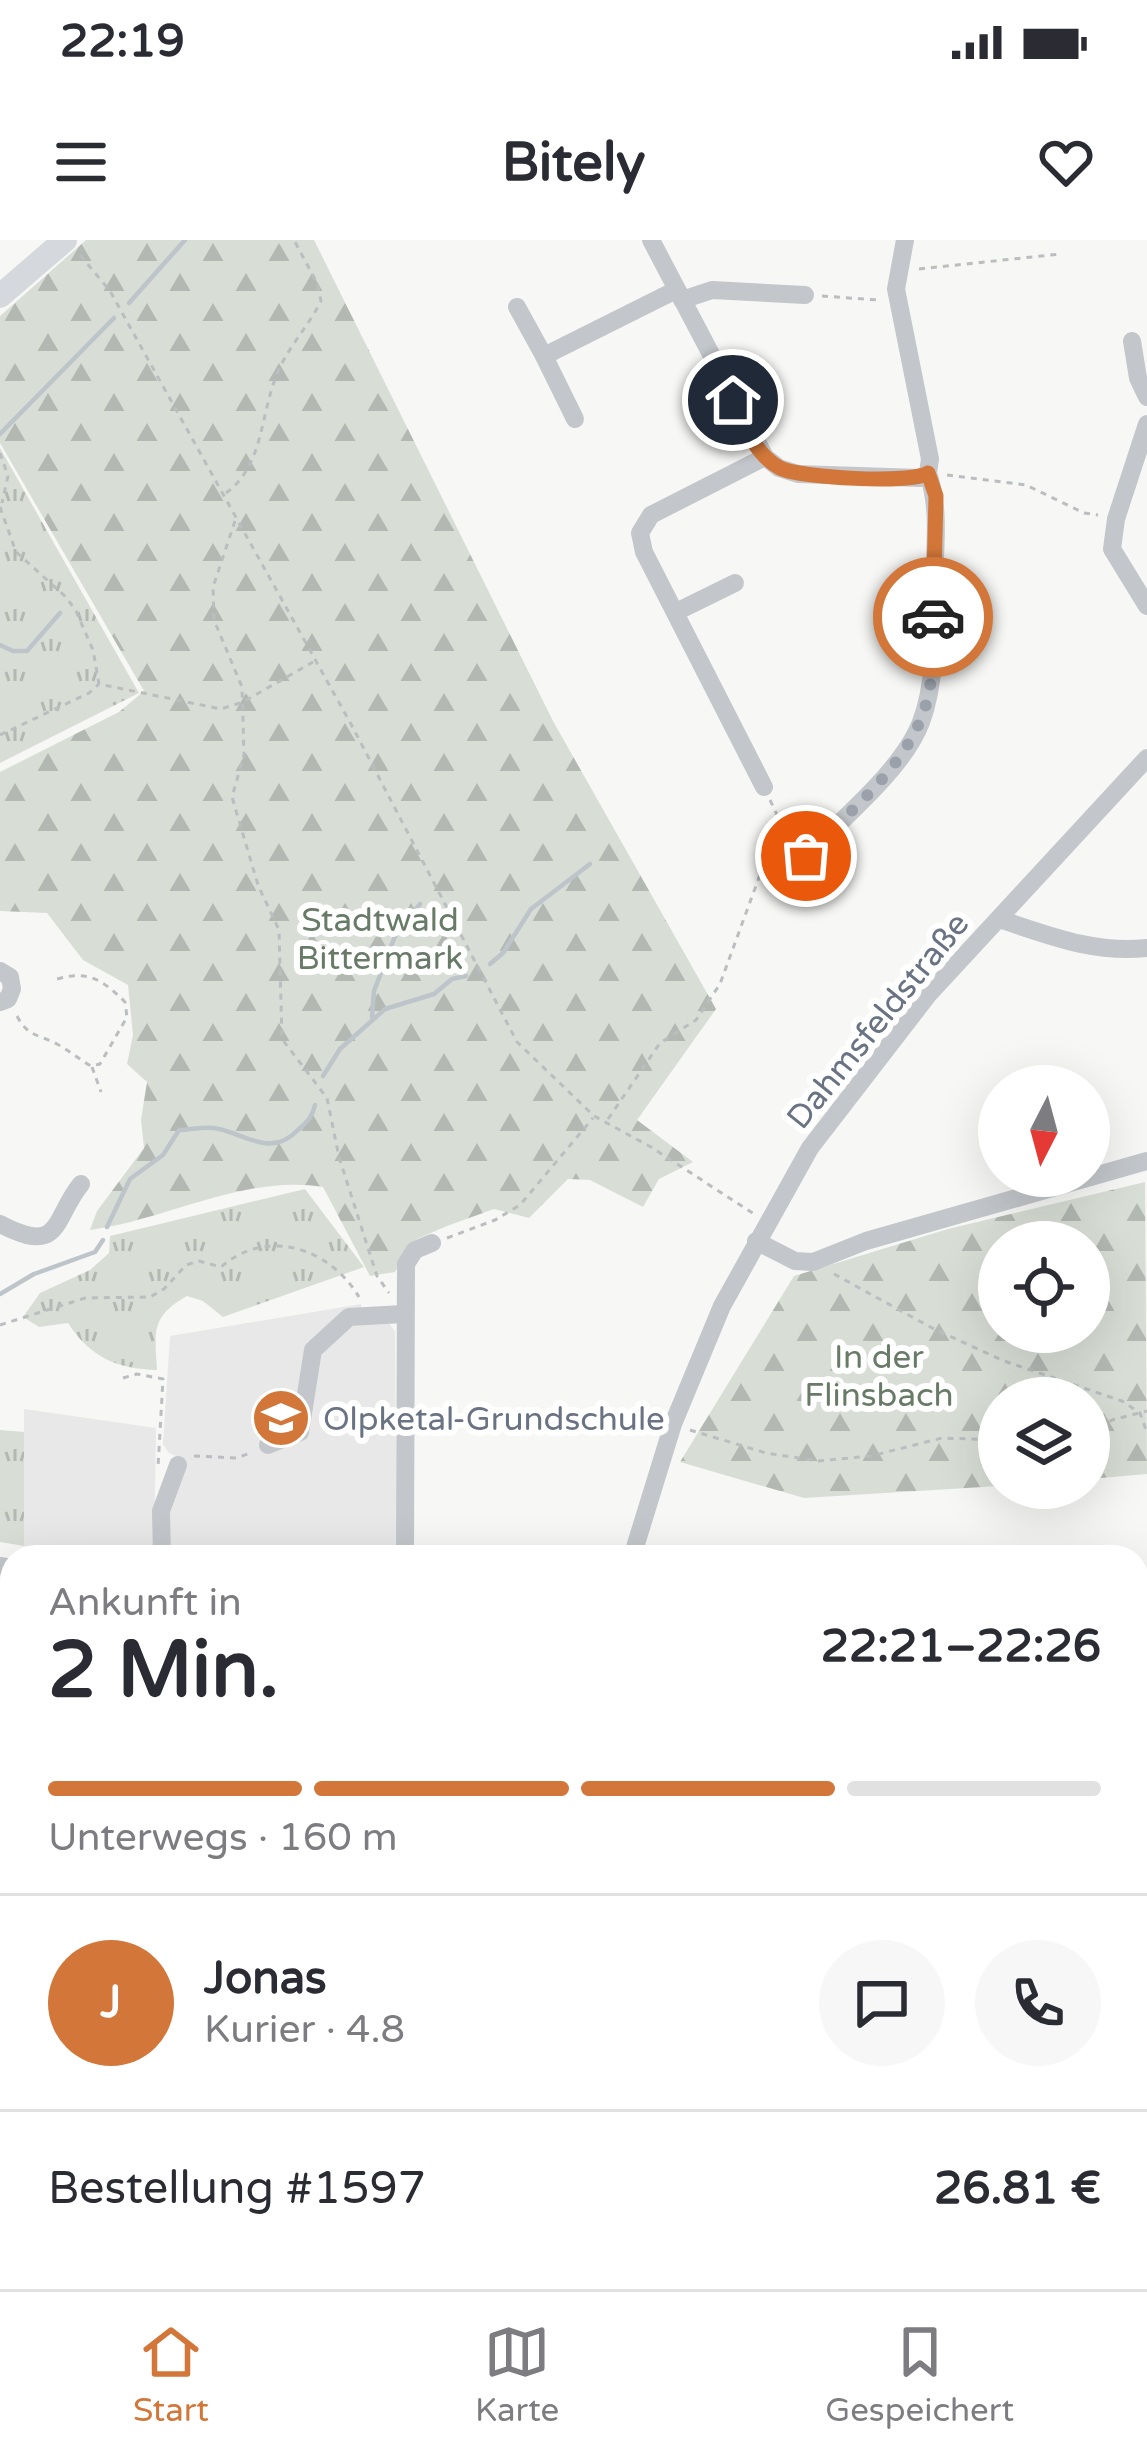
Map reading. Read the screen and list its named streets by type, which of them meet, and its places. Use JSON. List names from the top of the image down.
{
  "streets": {
    "street": ["Dahmsfeldstraße"]
  },
  "parks": ["Stadtwald Bittermark", "In der Flinsbach"],
  "places": {
    "school or university": ["Olpketal-Grundschule"]
  },
  "north": "bottom",
  "page": {
    "status": "22:19",
    "header": "Bitely",
    "heading": ["2 Min.", "Ankunft in", "22:21–22:26"],
    "panel": [
      "Jonas",
      "Kurier · 4.8",
      "Bestellung #1597",
      "26.81 €"
    ],
    "bar": "Unterwegs · 160 m",
    "round": "J",
    "tabs": ["Start", "Karte", "Gespeichert"]
  }
}
